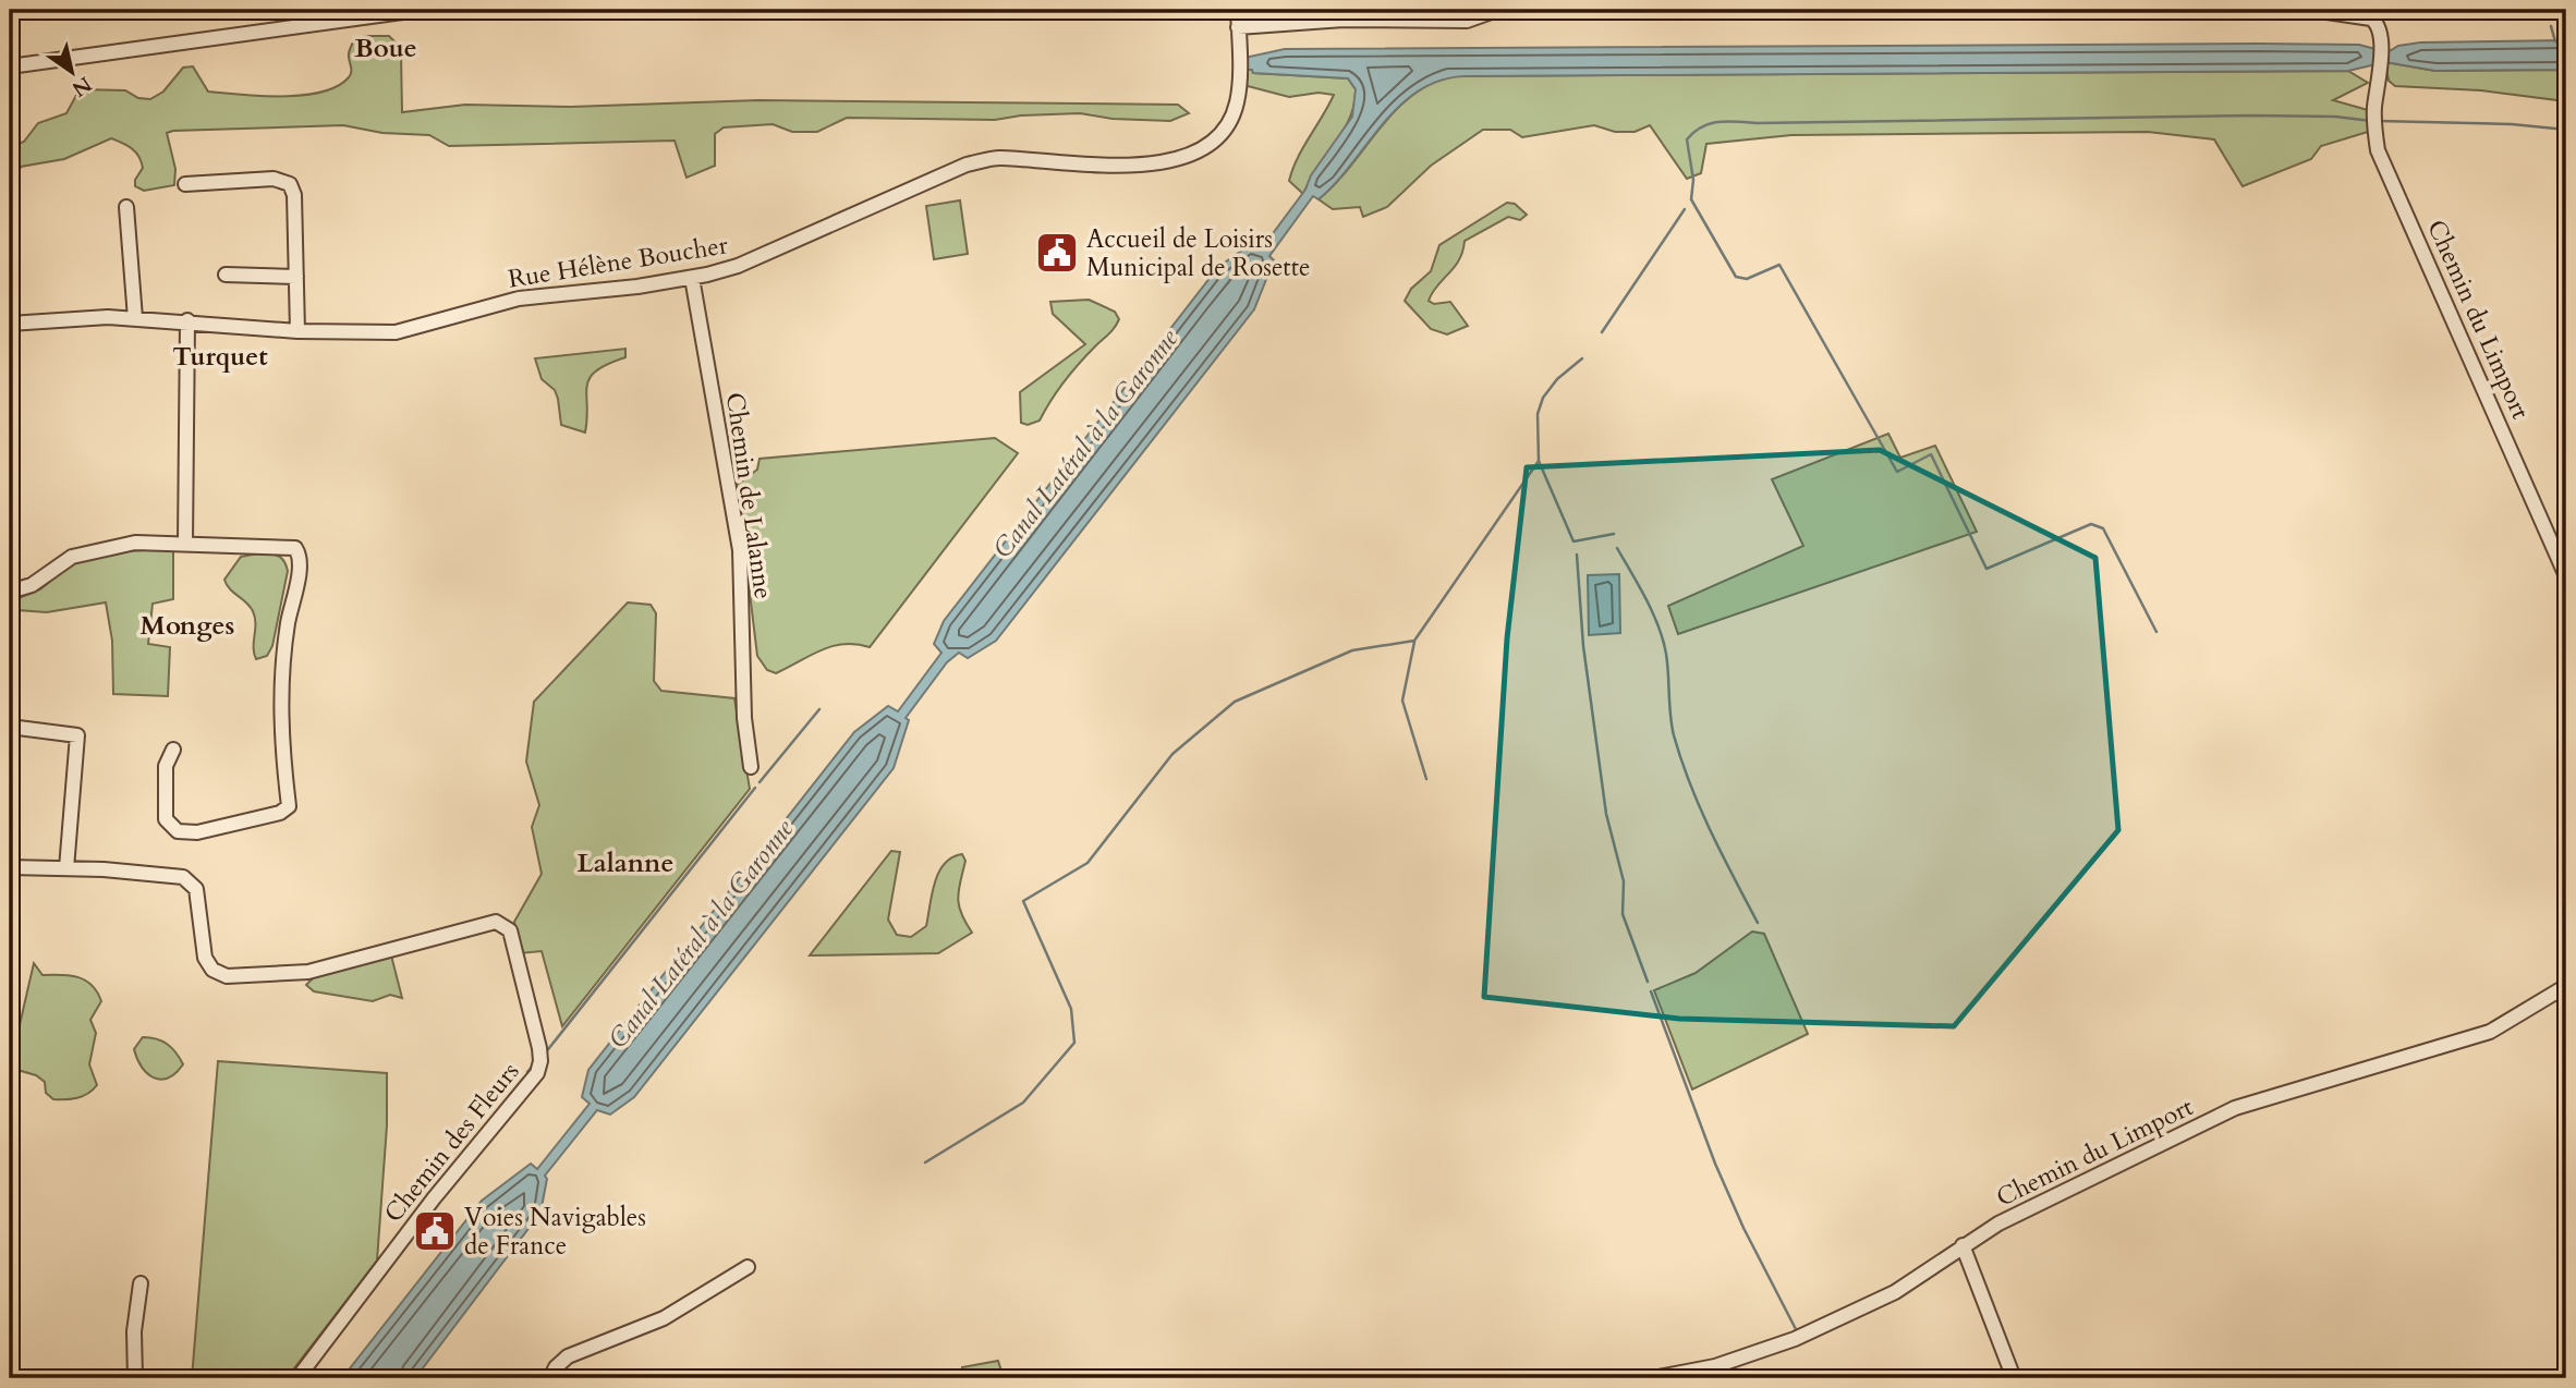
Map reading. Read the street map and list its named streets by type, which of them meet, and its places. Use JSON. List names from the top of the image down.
{
  "streets": {
    "street": [
      "Rue Hélène Boucher",
      "Chemin du Limport",
      "Chemin de Lalanne",
      "Chemin des Fleurs"
    ]
  },
  "crossings": [
    ["Rue Hélène Boucher", "Chemin de Lalanne"]
  ],
  "districts": [
    "Boue",
    "Turquet",
    "Monges",
    "Lalanne"
  ],
  "water": ["Canal Latéral à la Garonne"],
  "places": {
    "public building": ["Accueil de Loisirs Municipal de Rosette", "Voies Navigables de France"]
  },
  "north": "bottom right"
}
